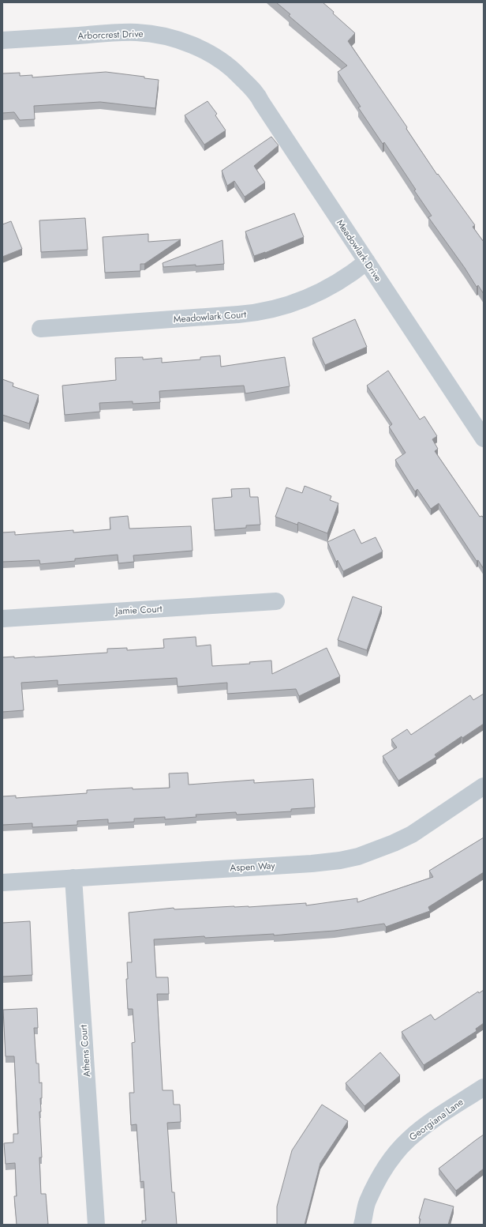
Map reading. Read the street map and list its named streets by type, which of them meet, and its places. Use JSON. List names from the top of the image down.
{
  "streets": {
    "street": [
      "Arborcrest Drive",
      "Meadowlark Drive",
      "Meadowlark Court",
      "Jamie Court",
      "Aspen Way",
      "Athens Court",
      "Georgiana Lane"
    ]
  },
  "crossings": [
    ["Arborcrest Drive", "Meadowlark Drive"],
    ["Meadowlark Drive", "Meadowlark Court"],
    ["Aspen Way", "Athens Court"]
  ]
}
